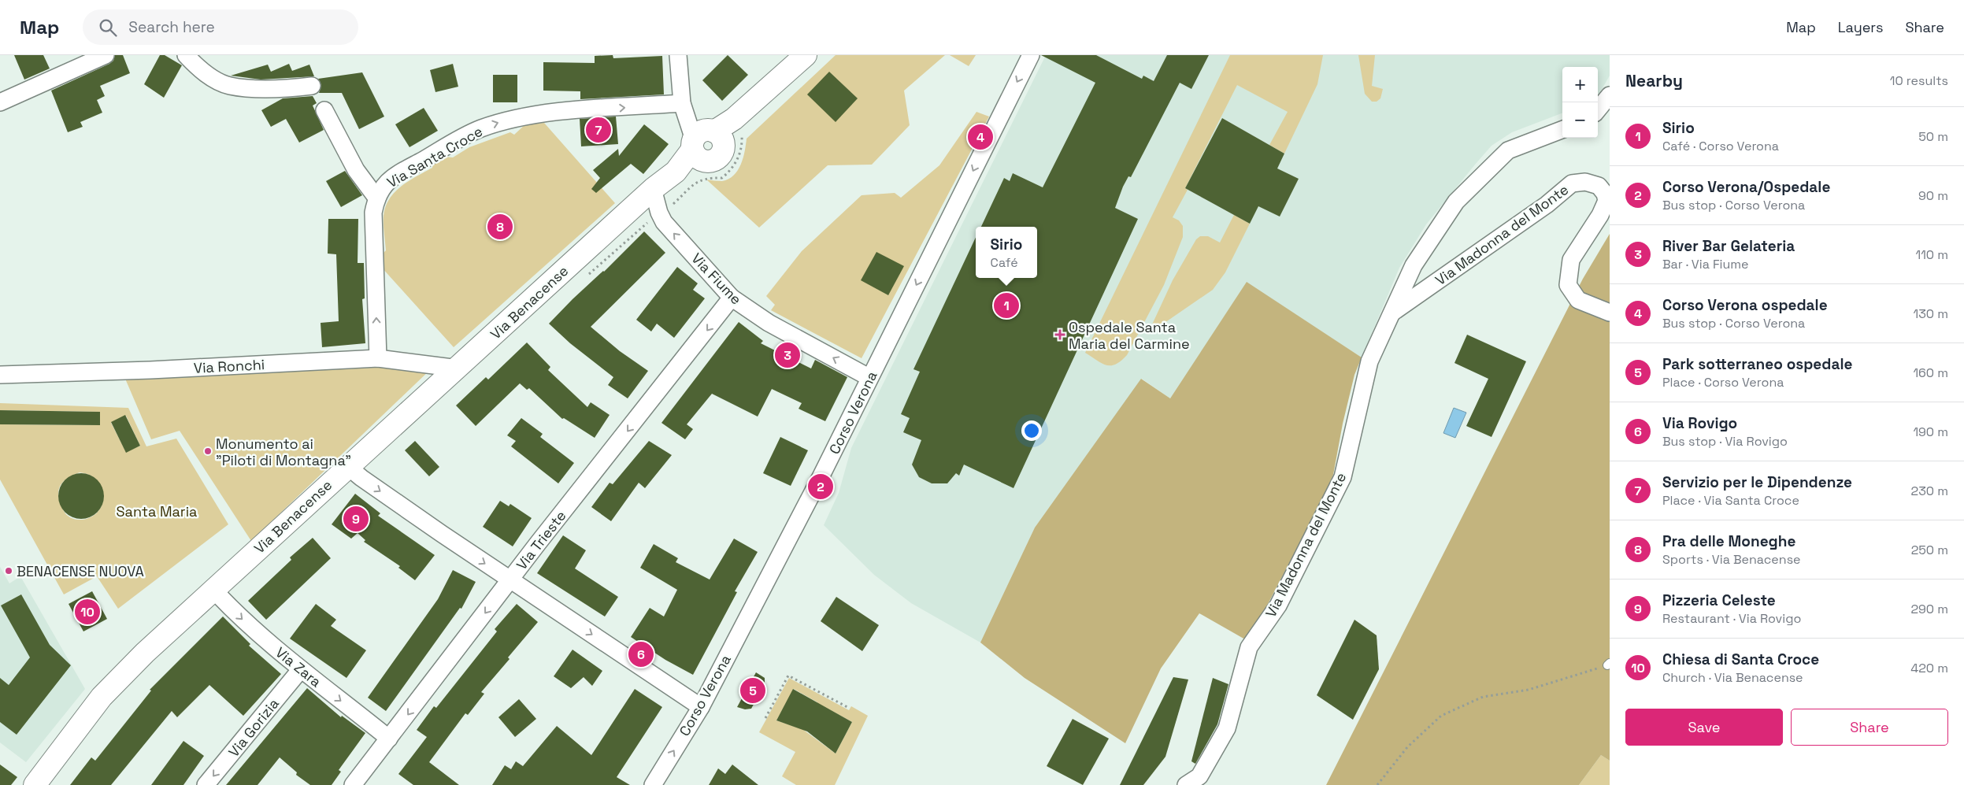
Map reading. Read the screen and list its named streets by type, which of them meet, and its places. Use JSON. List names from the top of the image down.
{
  "streets": {
    "main road": ["Via Benacense"],
    "street": [
      "Via Santa Croce",
      "Via Madonna del Monte",
      "Via Fiume",
      "Via Ronchi",
      "Corso Verona",
      "Via Trieste",
      "Via Zara",
      "Via Gorizia"
    ]
  },
  "crossings": [
    ["Via Santa Croce", "Via Ronchi"],
    ["Via Fiume", "Via Benacense"],
    ["Via Fiume", "Corso Verona"],
    ["Via Fiume", "Via Trieste"],
    ["Via Benacense", "Via Ronchi"],
    ["Via Benacense", "Via Zara"],
    ["Via Trieste", "Via Zara"],
    ["Via Zara", "Via Gorizia"]
  ],
  "one_way": [
    "Via Santa Croce",
    "Via Fiume",
    "Via Trieste",
    "Via Zara",
    "Via Gorizia"
  ],
  "parks": ["Santa Maria"],
  "places": {
    "health": ["Ospedale Santa Maria del Carmine"],
    "other": ["Monumento ai \"Piloti di Montagna\"", "BENACENSE NUOVA"]
  },
  "page": {
    "header": "Map",
    "search": "Search here",
    "nav": ["Map", "Layers", "Share"],
    "heading": ["Nearby", "10 results"],
    "map_buttons": ["+", "−"],
    "list": [
      {
        "mark": "1",
        "name": "Sirio",
        "note": "Café · Corso Verona",
        "value": "50 m"
      },
      {
        "mark": "2",
        "name": "Corso Verona/Ospedale",
        "note": "Bus stop · Corso Verona",
        "value": "90 m"
      },
      {
        "mark": "3",
        "name": "River Bar Gelateria",
        "note": "Bar · Via Fiume",
        "value": "110 m"
      },
      {
        "mark": "4",
        "name": "Corso Verona ospedale",
        "note": "Bus stop · Corso Verona",
        "value": "130 m"
      },
      {
        "mark": "5",
        "name": "Park sotterraneo ospedale",
        "note": "Place · Corso Verona",
        "value": "160 m"
      },
      {
        "mark": "6",
        "name": "Via Rovigo",
        "note": "Bus stop · Via Rovigo",
        "value": "190 m"
      },
      {
        "mark": "7",
        "name": "Servizio per le Dipendenze",
        "note": "Place · Via Santa Croce",
        "value": "230 m"
      },
      {
        "mark": "8",
        "name": "Pra delle Moneghe",
        "note": "Sports · Via Benacense",
        "value": "250 m"
      },
      {
        "mark": "9",
        "name": "Pizzeria Celeste",
        "note": "Restaurant · Via Rovigo",
        "value": "290 m"
      },
      {
        "mark": "10",
        "name": "Chiesa di Santa Croce",
        "note": "Church · Via Benacense",
        "value": "420 m"
      }
    ],
    "pins": [
      "7",
      "4",
      "8",
      "1",
      "3",
      "2",
      "9",
      "10",
      "6",
      "5"
    ],
    "popup": ["Sirio", "Café"],
    "buttons": ["Save", "Share"]
  }
}
